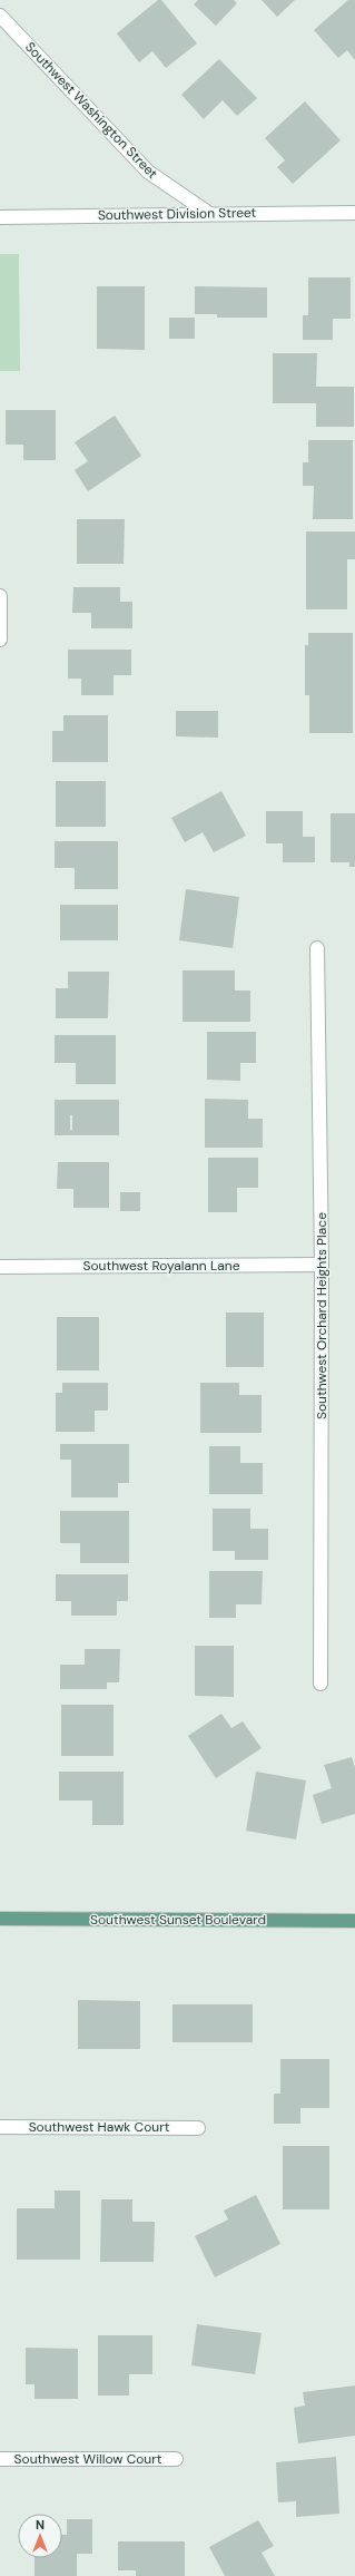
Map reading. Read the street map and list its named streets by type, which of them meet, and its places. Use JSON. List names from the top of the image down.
{
  "streets": {
    "main road": ["Southwest Sunset Boulevard"],
    "street": [
      "Southwest Washington Street",
      "Southwest Division Street",
      "Southwest Royalann Lane",
      "Southwest Orchard Heights Place",
      "Southwest Hawk Court",
      "Southwest Willow Court"
    ]
  },
  "crossings": [
    ["Southwest Washington Street", "Southwest Division Street"],
    ["Southwest Royalann Lane", "Southwest Orchard Heights Place"]
  ],
  "north": "top"
}
